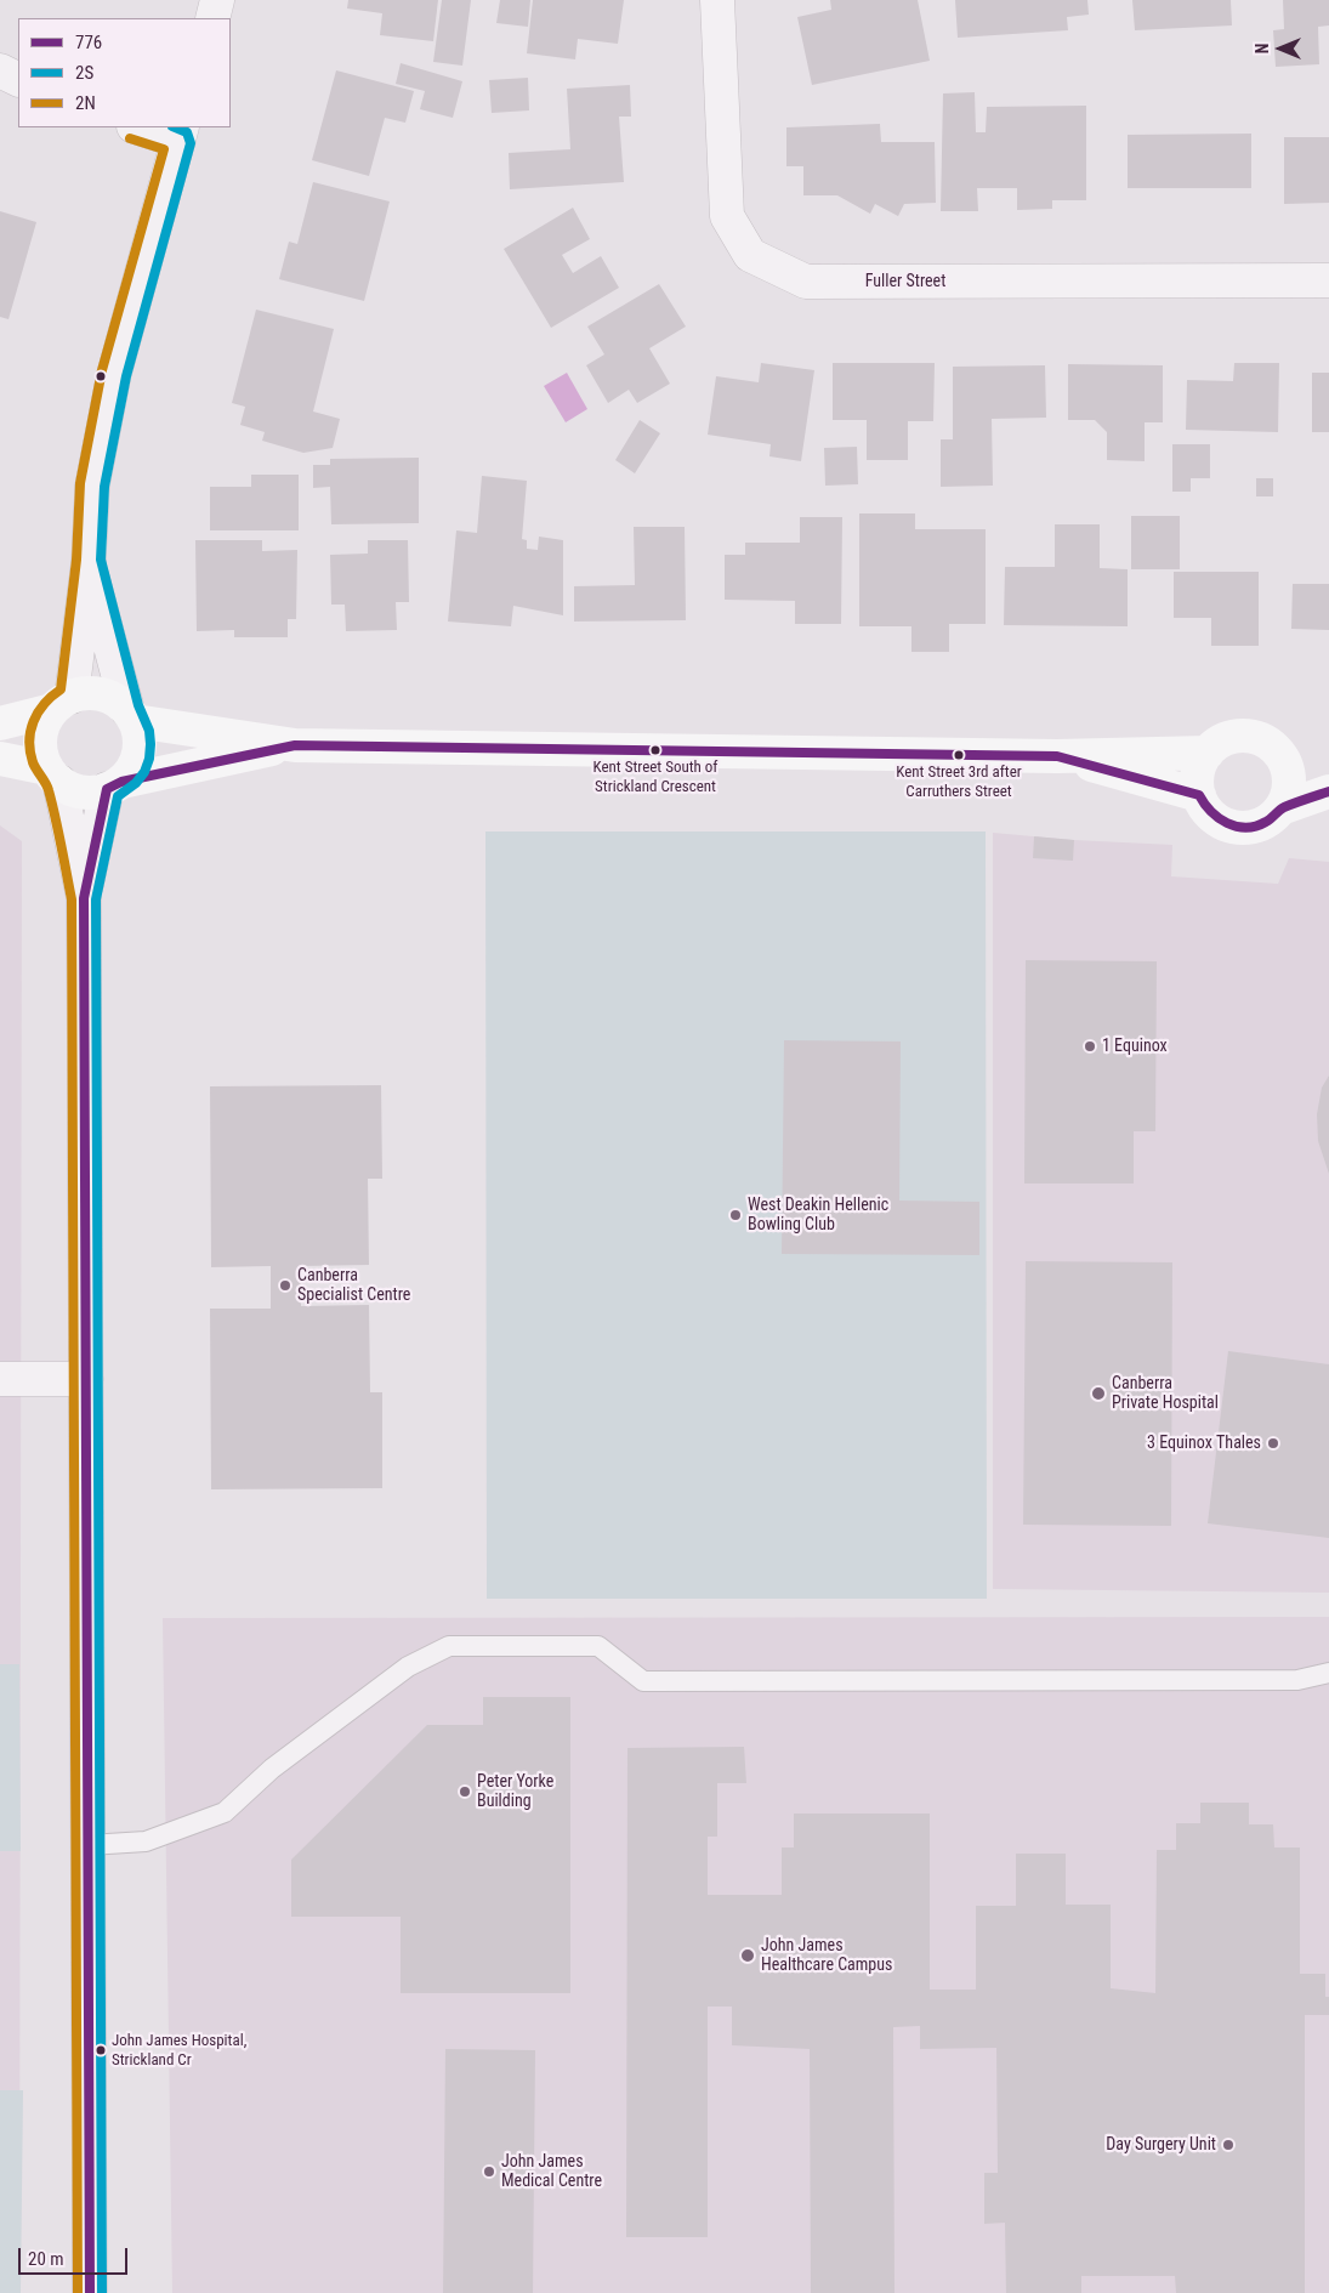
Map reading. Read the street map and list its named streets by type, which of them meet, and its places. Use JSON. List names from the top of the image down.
{
  "streets": {
    "street": ["Fuller Street"]
  },
  "places": [
    "Kent Street South of Strickland Crescent",
    "Kent Street 3rd after Carruthers Street",
    "1 Equinox",
    "West Deakin Hellenic Bowling Club",
    "Canberra Specialist Centre",
    "Canberra Private Hospital",
    "3 Equinox Thales",
    "Peter Yorke Building",
    "John James Healthcare Campus",
    "John James Hospital, Strickland Cr",
    "Day Surgery Unit",
    "John James Medical Centre"
  ],
  "lines": ["transit line 2S", "transit line 2N", "transit line 776"],
  "legend": ["776", "2S", "2N"],
  "scale_bar": "20 m",
  "north": "left"
}
